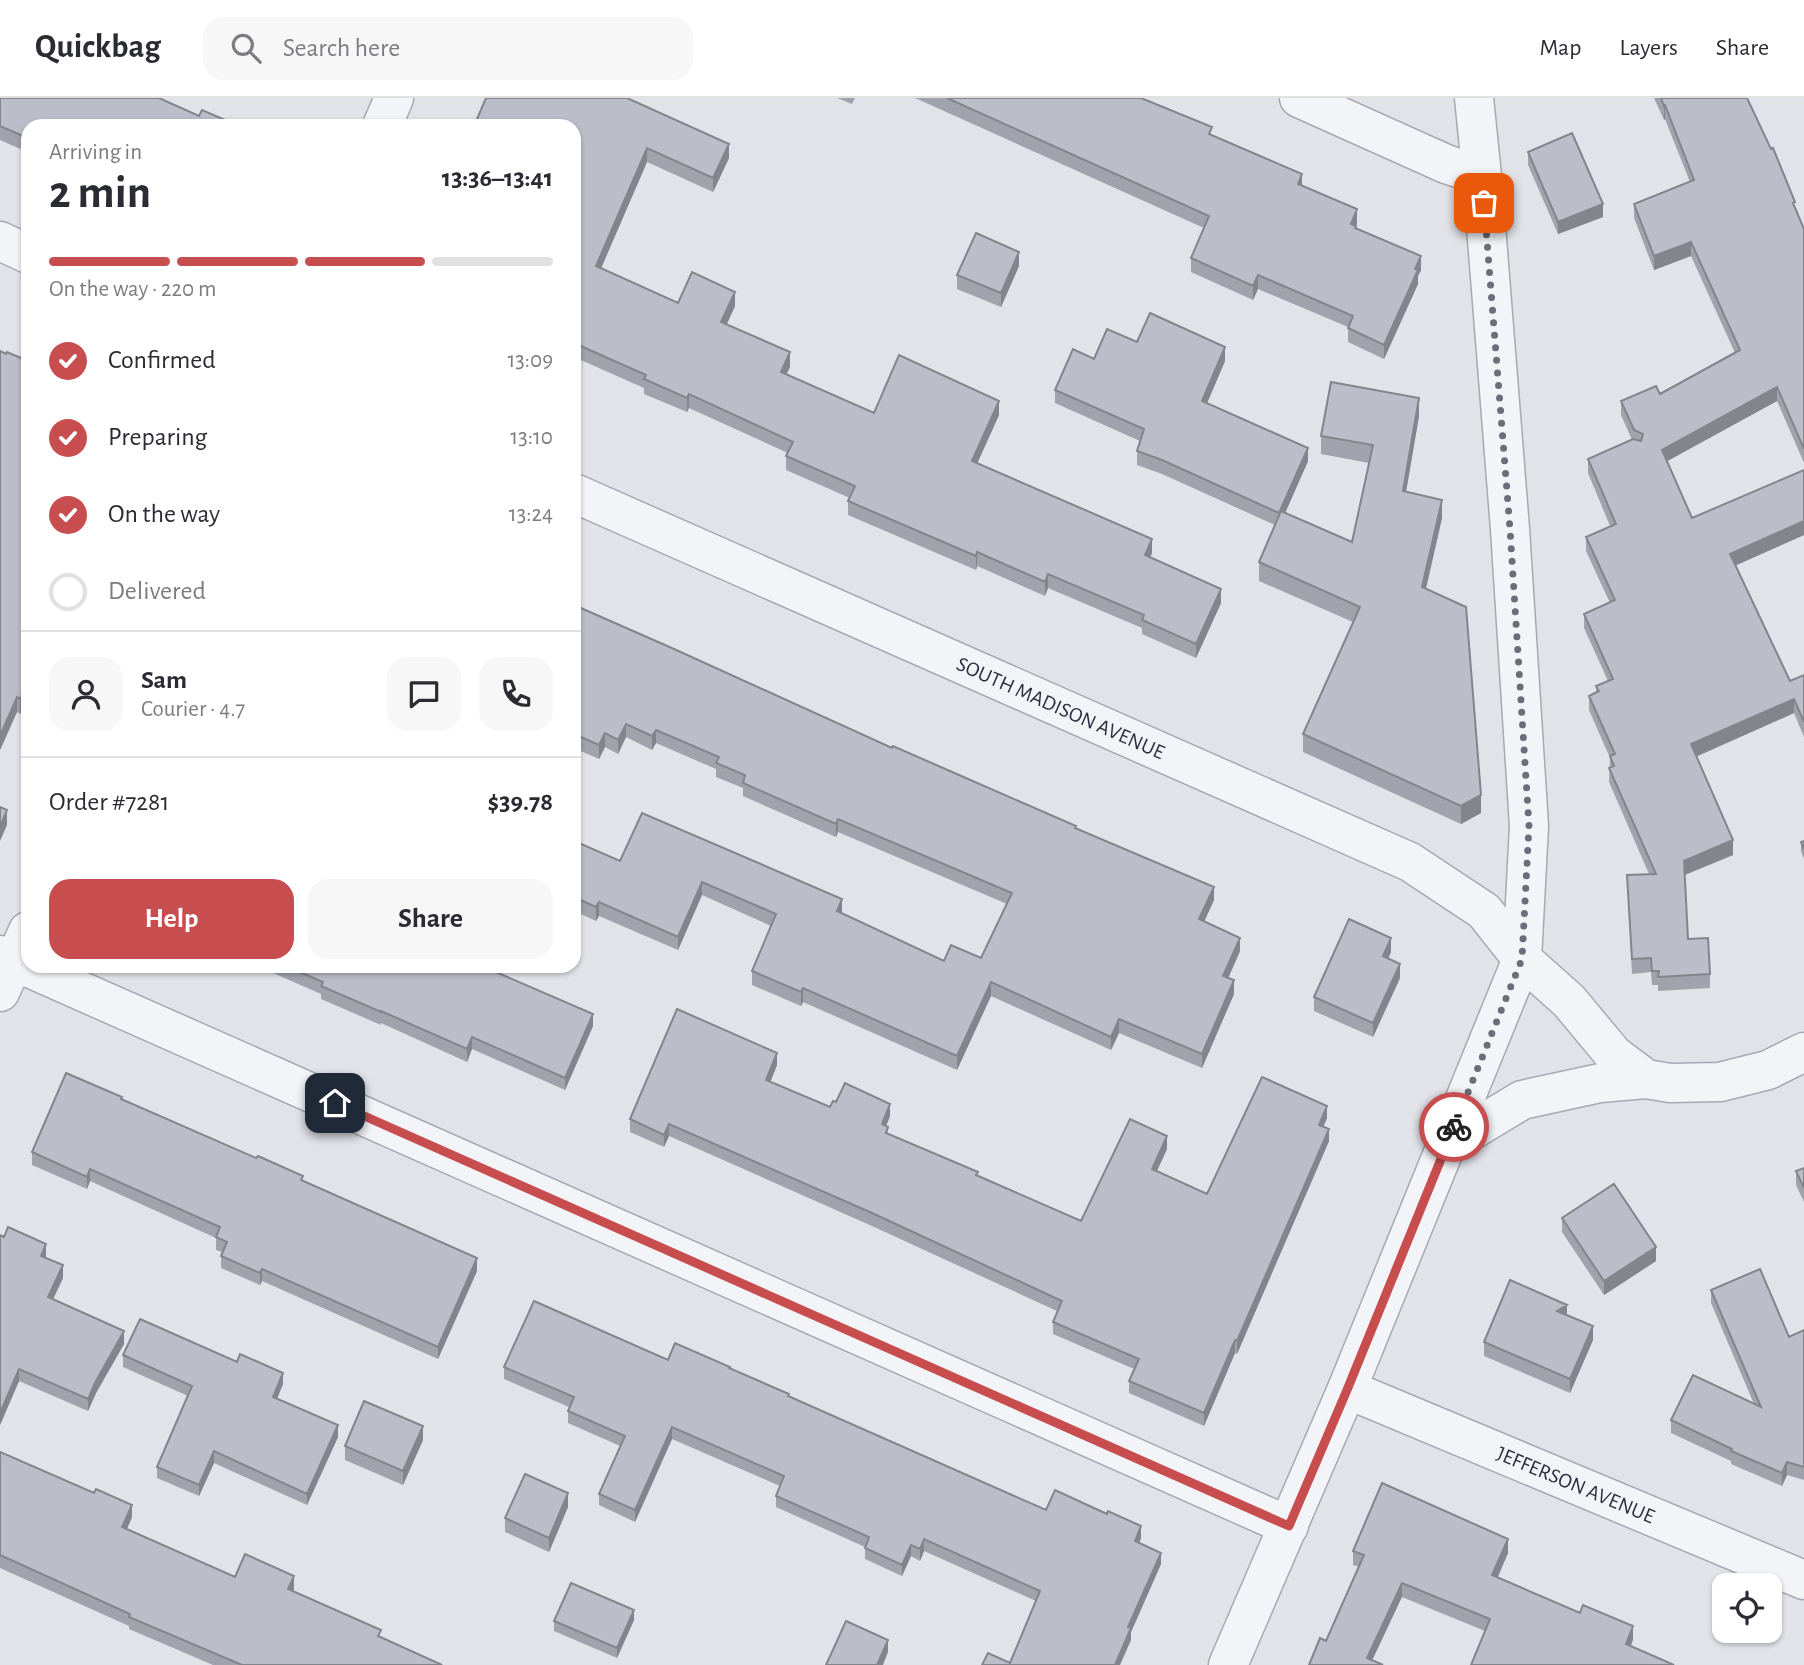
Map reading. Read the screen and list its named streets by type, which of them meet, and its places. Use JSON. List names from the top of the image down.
{
  "streets": {
    "street": ["SOUTH MADISON AVENUE", "JEFFERSON AVENUE"]
  },
  "page": {
    "header": "Quickbag",
    "search": "Search here",
    "nav": ["Map", "Layers", "Share"],
    "heading": ["2 min", "Arriving in", "13:36–13:41"],
    "panel": [
      "Sam",
      "Courier · 4.7",
      "Order #7281",
      "$39.78"
    ],
    "bar": "On the way · 220 m",
    "list": [
      ["Confirmed", "13:09"],
      ["Preparing", "13:10"],
      ["On the way", "13:24"],
      "Delivered"
    ],
    "buttons": ["Help", "Share"]
  }
}
